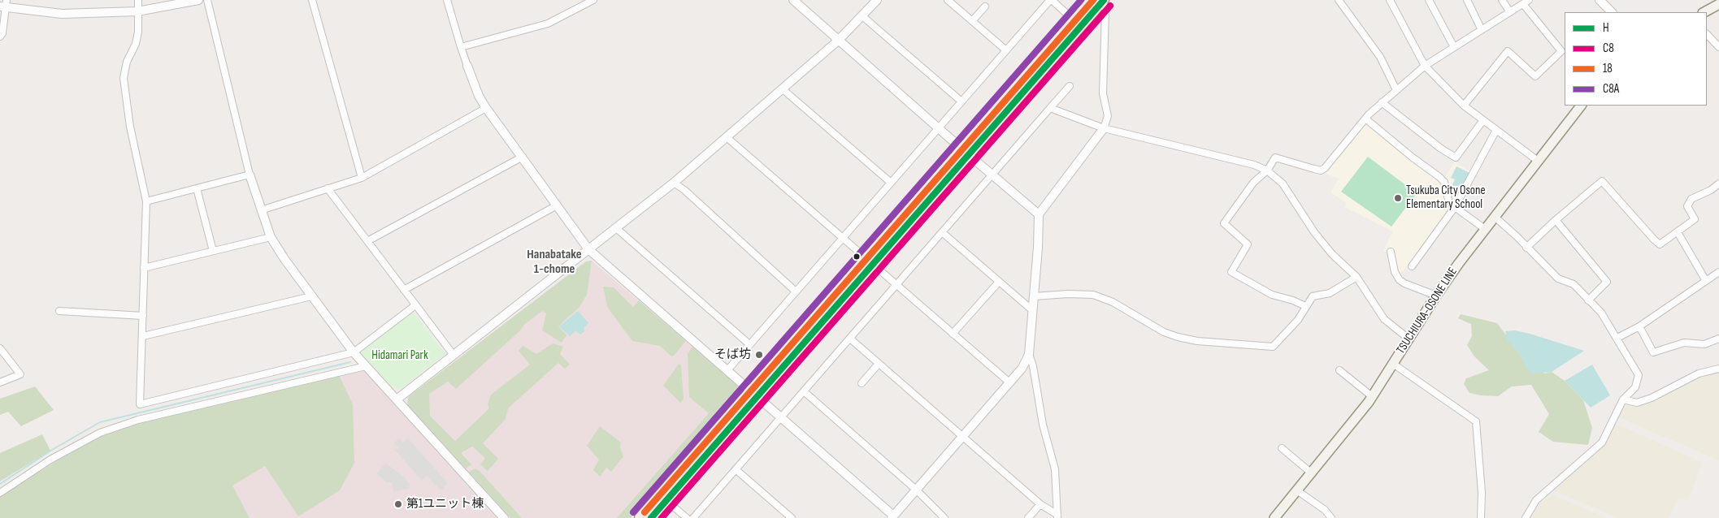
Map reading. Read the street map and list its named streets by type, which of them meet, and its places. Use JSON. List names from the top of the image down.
{
  "streets": {
    "main road": ["TSUCHIURA-OSONE LINE"]
  },
  "districts": ["Hanabatake 1-chome"],
  "parks": ["Hidamari Park"],
  "places": ["Tsukuba City Osone Elementary School", "そば坊", "第1ユニット棟"],
  "lines": [
    "transit line H",
    "transit line 18",
    "transit line C8A",
    "transit line C8"
  ],
  "legend": [
    "H",
    "C8",
    "18",
    "C8A"
  ]
}
